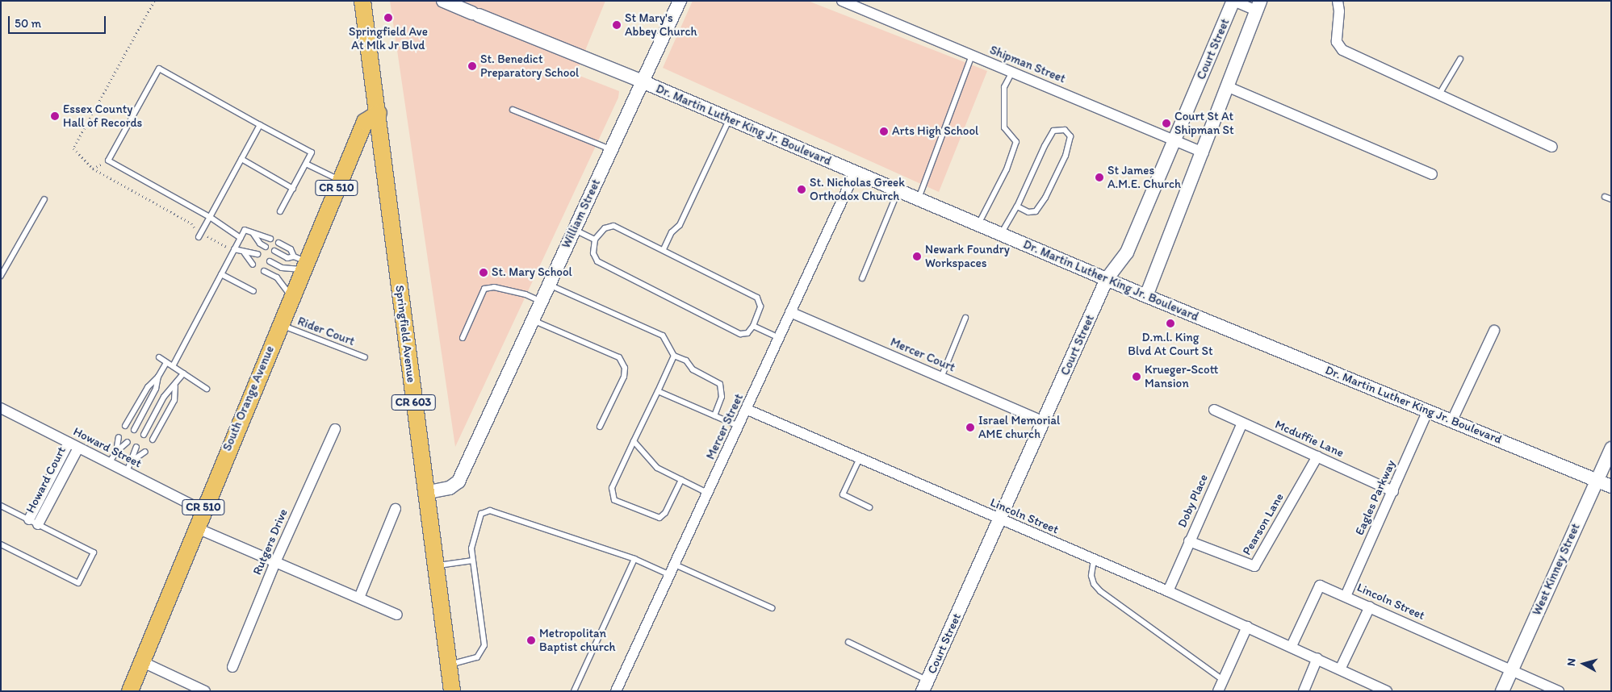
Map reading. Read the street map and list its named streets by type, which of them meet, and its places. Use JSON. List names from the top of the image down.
{
  "streets": {
    "main road": [
      "CR 510",
      "Springfield Avenue",
      "South Orange Avenue",
      "CR 603"
    ],
    "street": [
      "Court Street",
      "Shipman Street",
      "Dr. Martin Luther King Jr. Boulevard",
      "William Street",
      "Mercer Court",
      "Mercer Street",
      "Mcduffie Lane",
      "Howard Street",
      "Howard Court",
      "Eagles Parkway",
      "Doby Place",
      "Lincoln Street",
      "Pearson Lane",
      "Rutgers Drive",
      "West Kinney Street"
    ],
    "lane": ["Rider Court"]
  },
  "crossings": [
    ["Court Street", "Shipman Street"],
    ["Court Street", "Dr. Martin Luther King Jr. Boulevard"],
    ["Court Street", "Mercer Court"],
    ["Court Street", "Lincoln Street"],
    ["Dr. Martin Luther King Jr. Boulevard", "William Street"],
    ["Dr. Martin Luther King Jr. Boulevard", "Mercer Street"],
    ["Dr. Martin Luther King Jr. Boulevard", "Eagles Parkway"],
    ["Dr. Martin Luther King Jr. Boulevard", "West Kinney Street"],
    ["William Street", "Springfield Avenue"],
    ["Rider Court", "South Orange Avenue"],
    ["Springfield Avenue", "South Orange Avenue"],
    ["Mercer Court", "Mercer Street"],
    ["South Orange Avenue", "Howard Street"],
    ["Mercer Street", "Lincoln Street"],
    ["Mcduffie Lane", "Eagles Parkway"],
    ["Mcduffie Lane", "Doby Place"],
    ["Mcduffie Lane", "Pearson Lane"],
    ["Howard Street", "Howard Court"],
    ["Eagles Parkway", "Lincoln Street"],
    ["Doby Place", "Lincoln Street"],
    ["Doby Place", "Pearson Lane"],
    ["Lincoln Street", "West Kinney Street"]
  ],
  "places": [
    "Springfield Ave At Mlk Jr Blvd",
    "St Mary's Abbey Church",
    "St. Benedict Preparatory School",
    "Essex County Hall of Records",
    "Court St At Shipman St",
    "Arts High School",
    "St James A.M.E. Church",
    "St. Nicholas Greek Orthodox Church",
    "Newark Foundry Workspaces",
    "St. Mary School",
    "D.m.l. King Blvd At Court St",
    "Krueger-Scott Mansion",
    "Israel Memorial AME church",
    "Metropolitan Baptist church"
  ],
  "scale_bar": "50 m",
  "north": "left"
}
